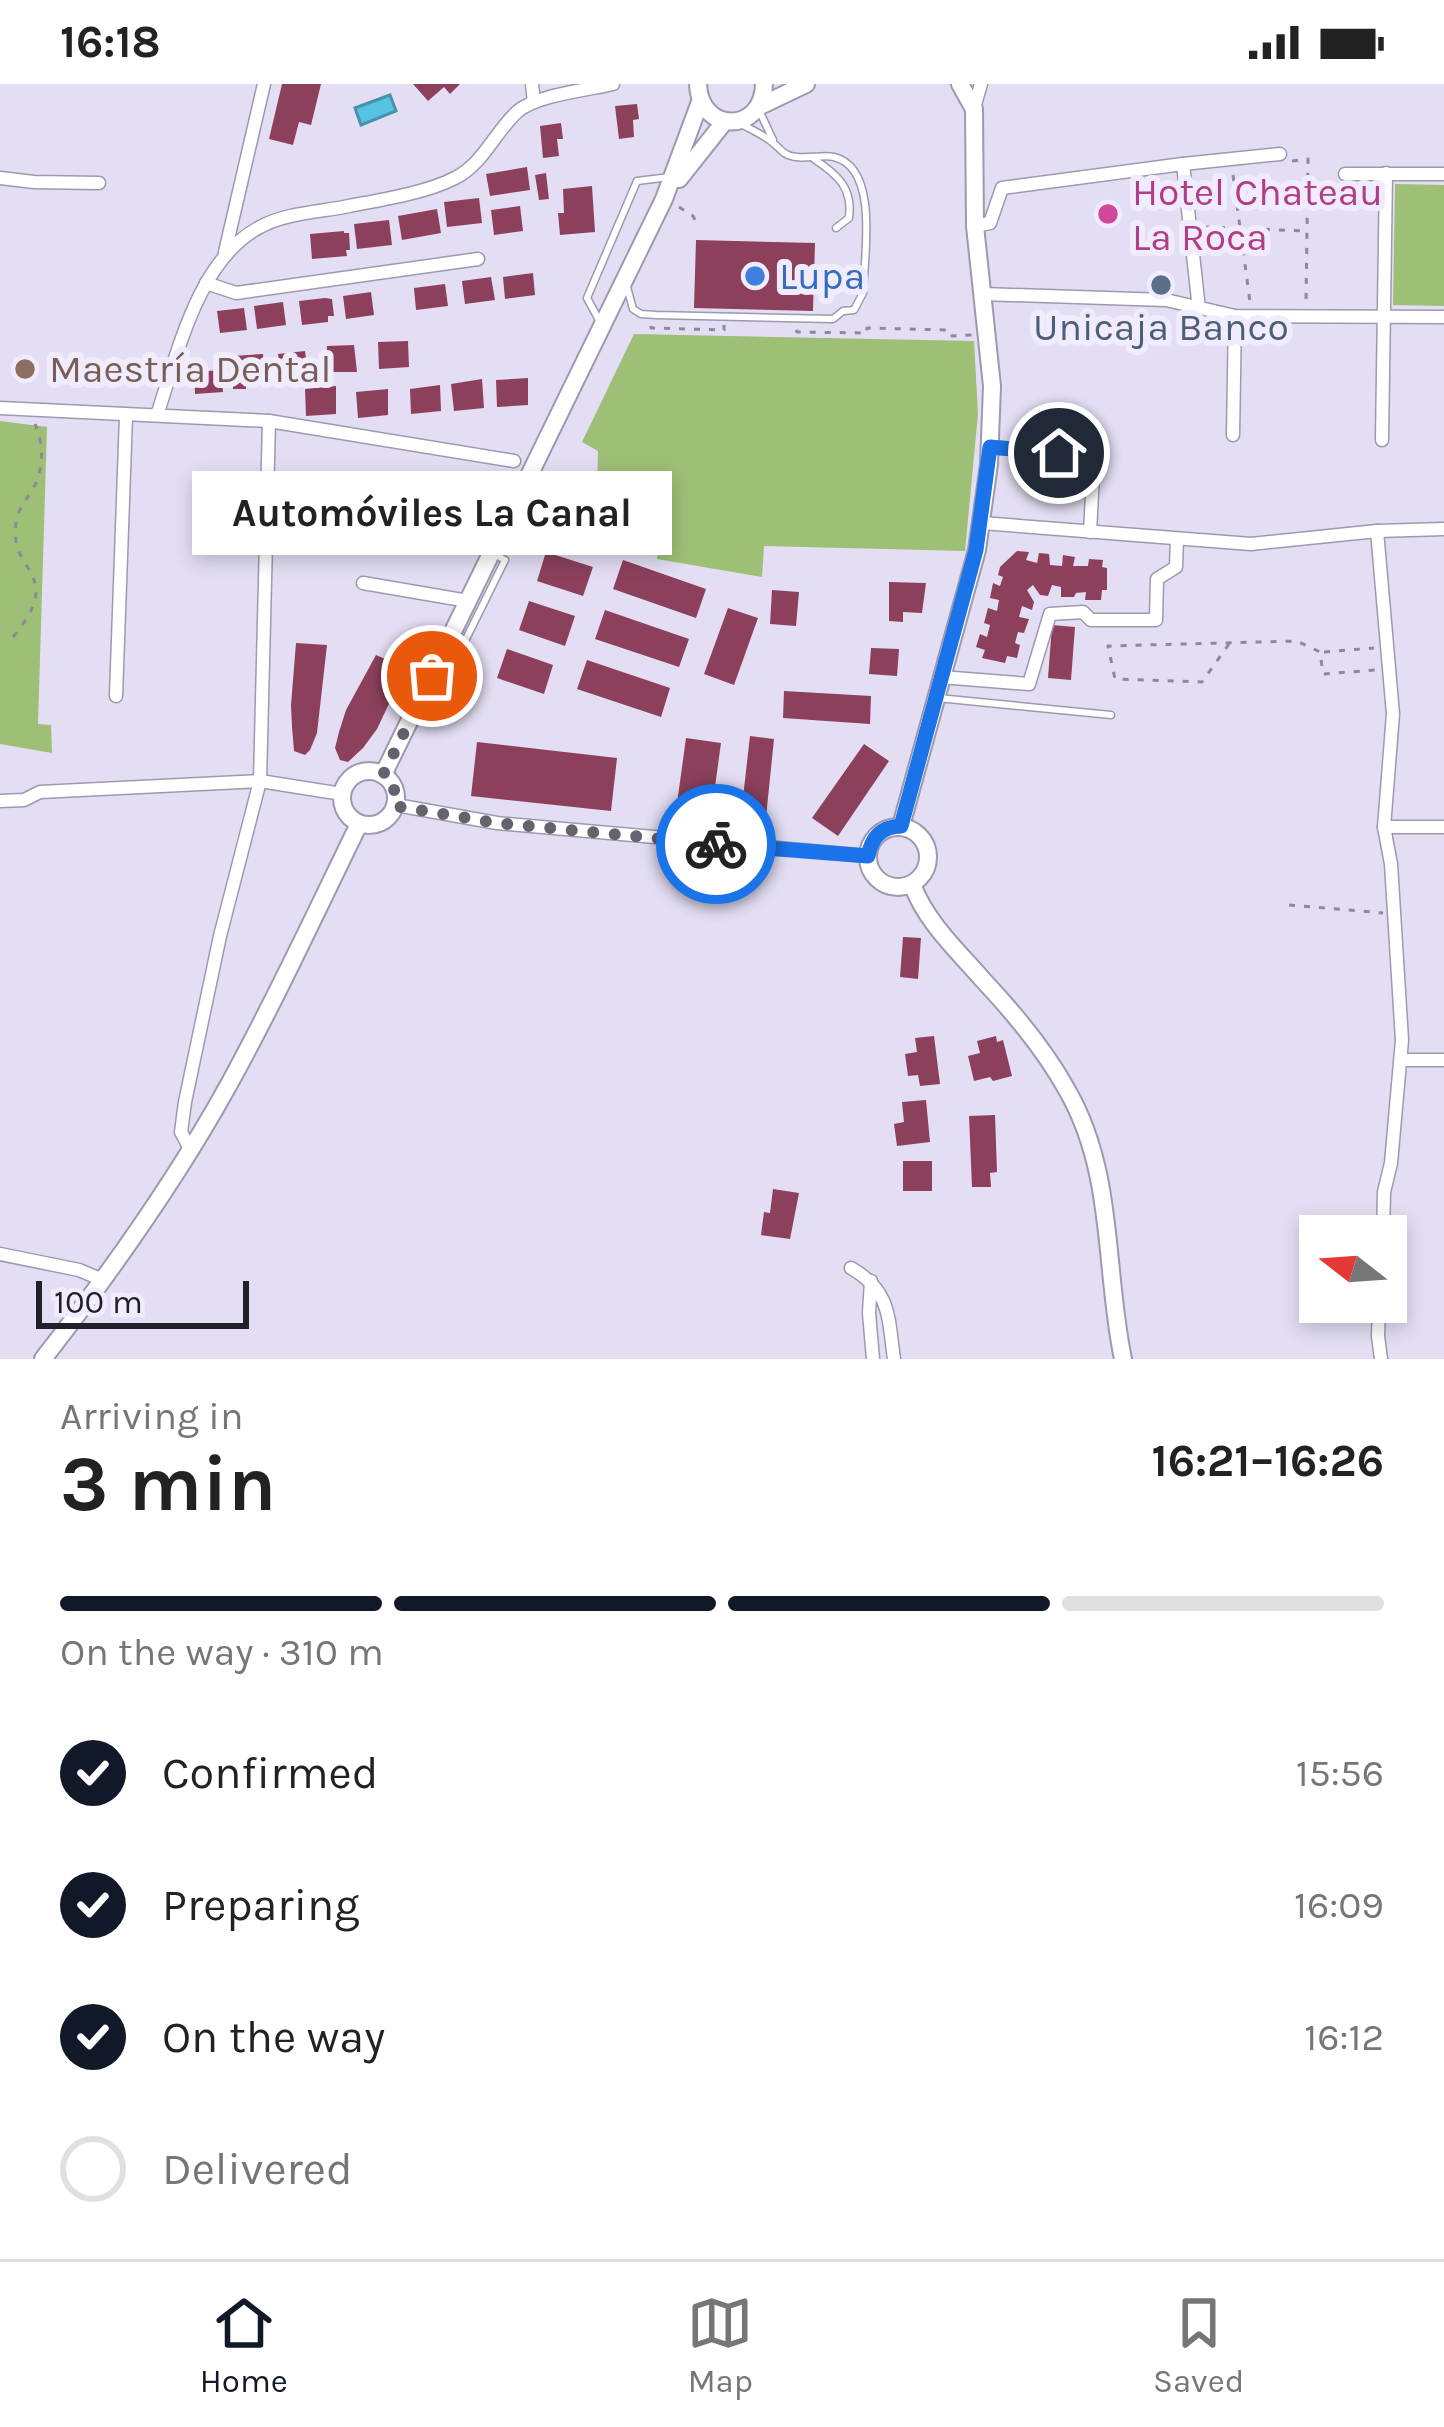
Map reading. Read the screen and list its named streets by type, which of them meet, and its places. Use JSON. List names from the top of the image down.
{
  "places": [
    "Hotel Chateau La Roca",
    "Lupa",
    "Unicaja Banco",
    "Maestría Dental",
    "Automóviles La Canal"
  ],
  "scale_bar": "100 m",
  "north": "left",
  "page": {
    "status": "16:18",
    "bubble": "Automóviles La Canal",
    "scale": "100 m",
    "heading": ["3 min", "Arriving in", "16:21–16:26"],
    "bar": "On the way · 310 m",
    "list": [
      ["Confirmed", "15:56"],
      ["Preparing", "16:09"],
      ["On the way", "16:12"],
      "Delivered"
    ],
    "tabs": ["Home", "Map", "Saved"]
  }
}
